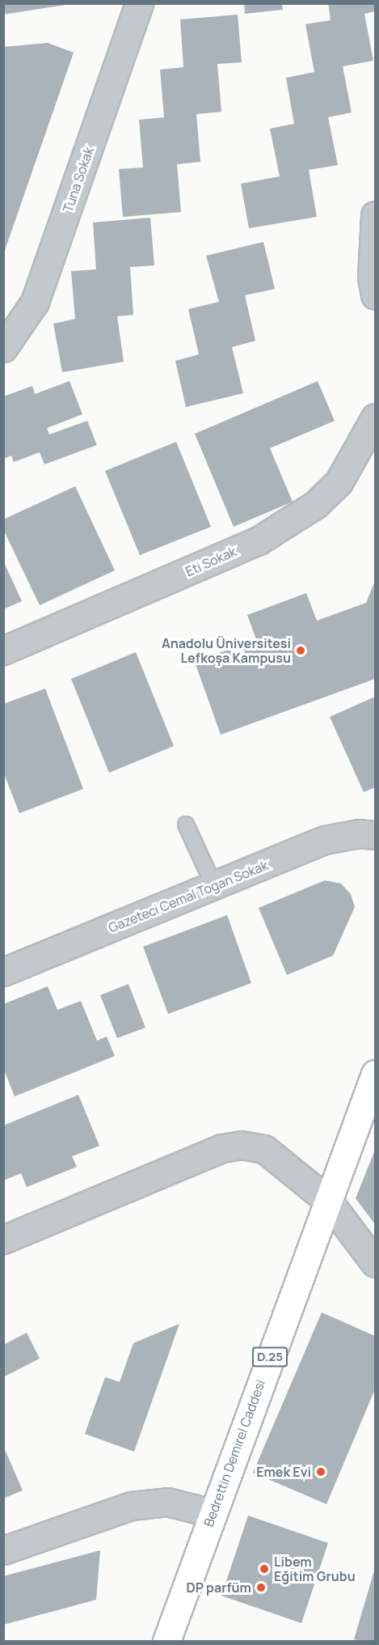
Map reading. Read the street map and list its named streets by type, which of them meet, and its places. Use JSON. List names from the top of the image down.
{
  "streets": {
    "main road": ["D.25", "Bedrettin Demirel Caddesi"],
    "street": ["Tuna Sokak", "Eti Sokak", "Gazeteci Cemal Togan Sokak"]
  },
  "places": [
    "Anadolu Üniversitesi Lefkoşa Kampusu",
    "Emek Evi",
    "Libem Eğitim Grubu",
    "DP parfüm"
  ]
}
